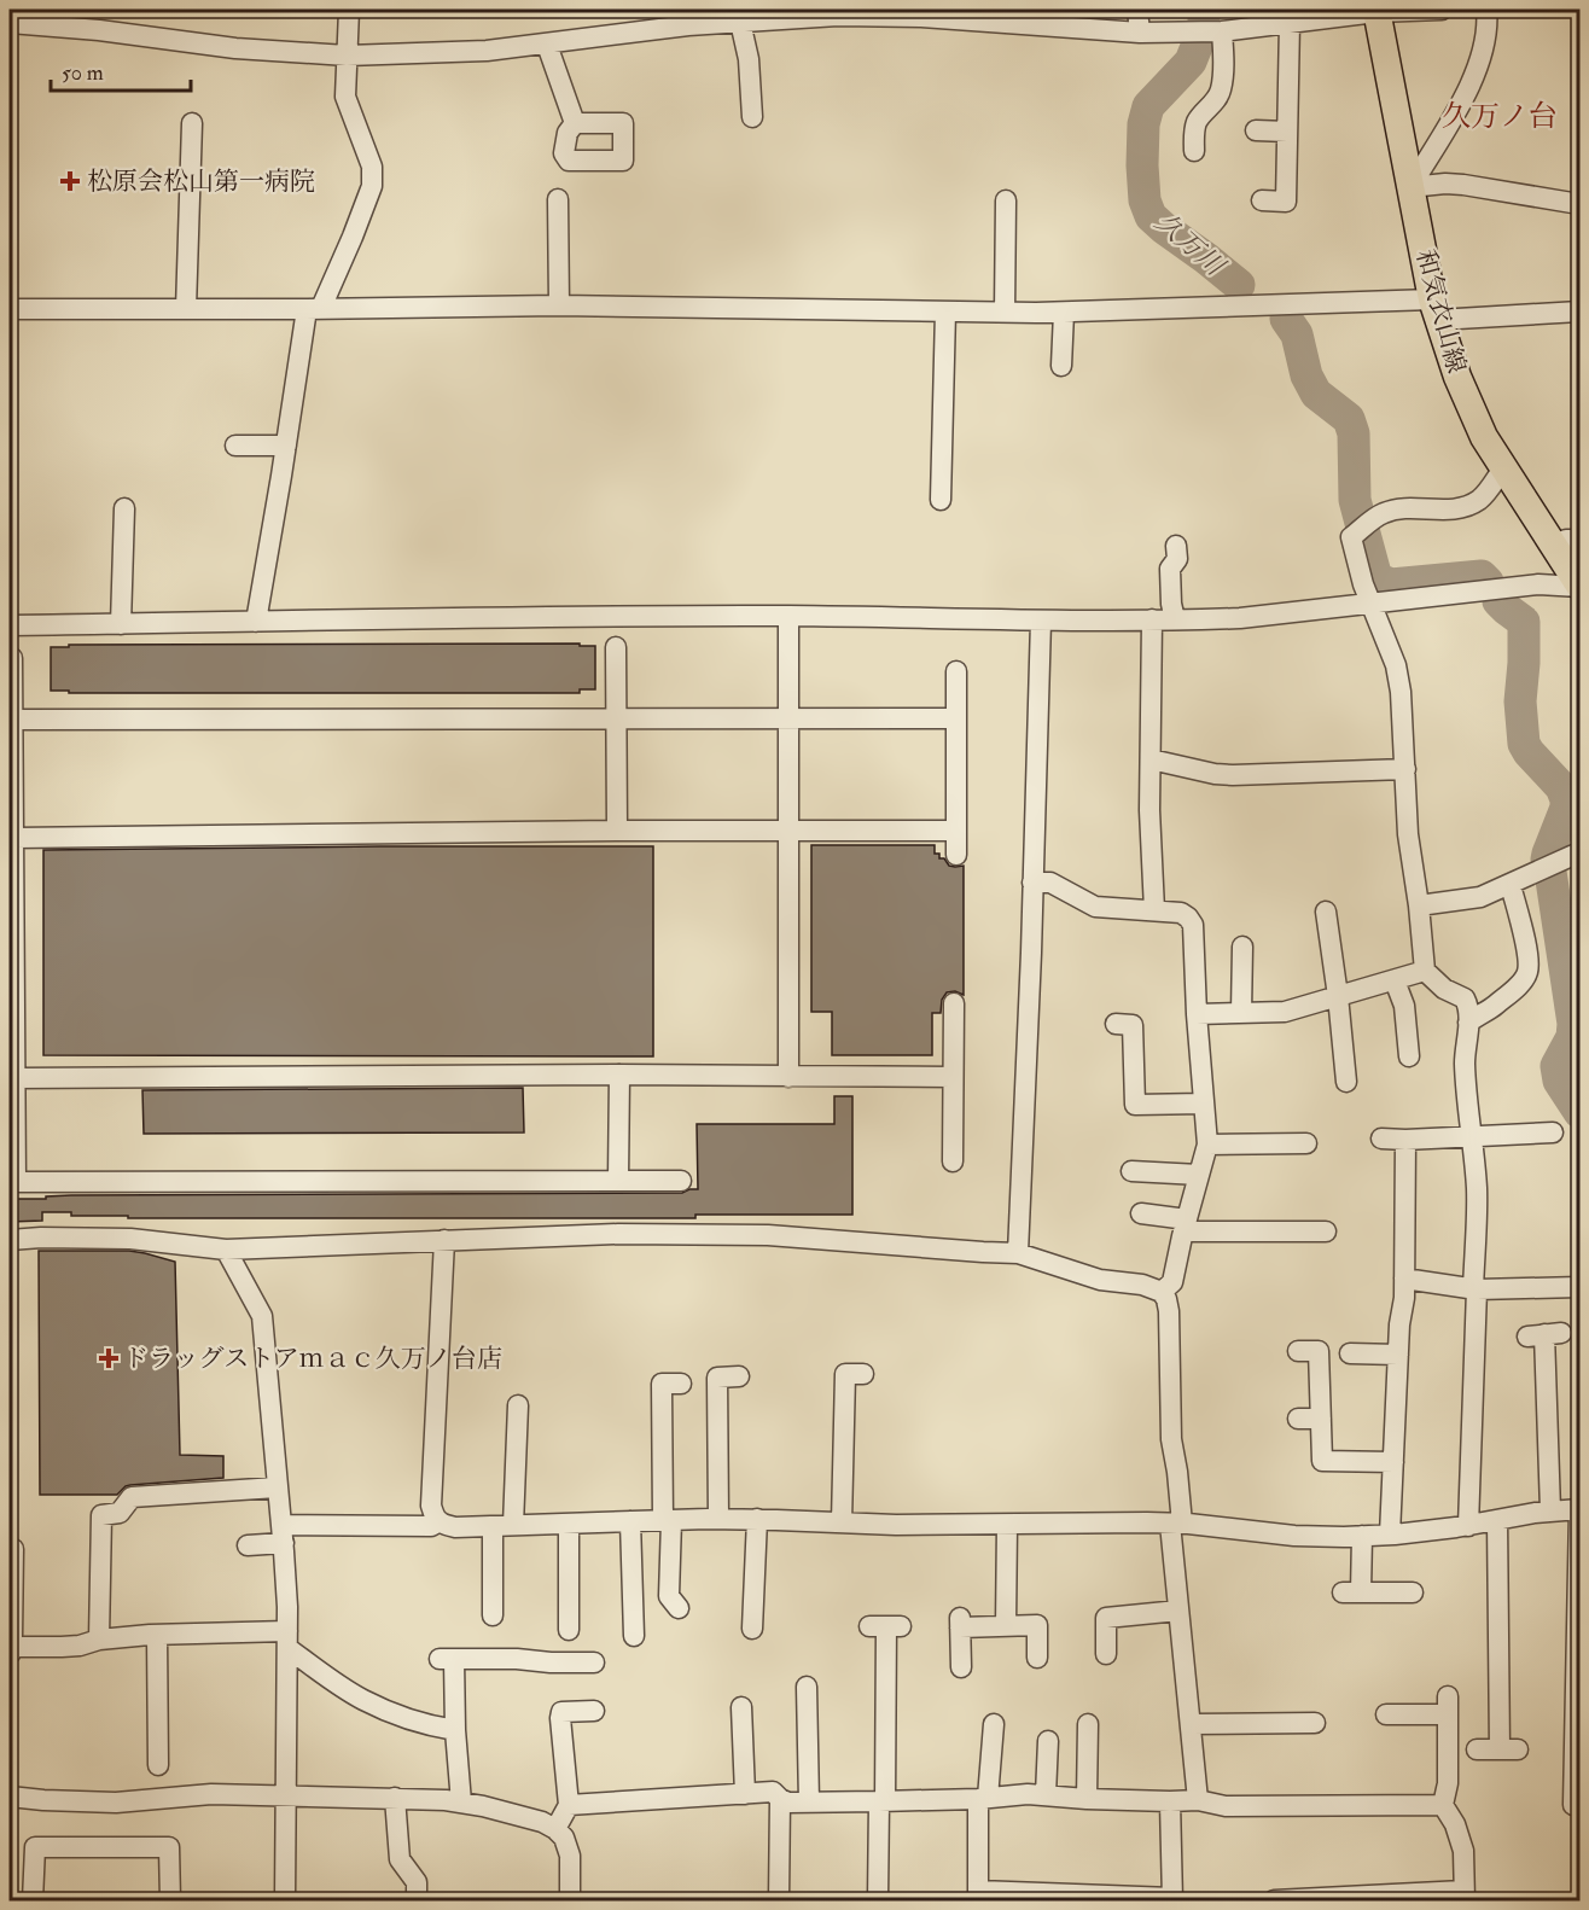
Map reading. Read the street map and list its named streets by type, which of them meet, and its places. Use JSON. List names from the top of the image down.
{
  "streets": {
    "main road": ["和気衣山線"]
  },
  "districts": ["久万ノ台"],
  "water": ["久万川"],
  "places": {
    "health": ["松原会松山第一病院", "ドラッグストアｍａｃ久万ノ台店"]
  },
  "scale_bar": "50 m"
}
